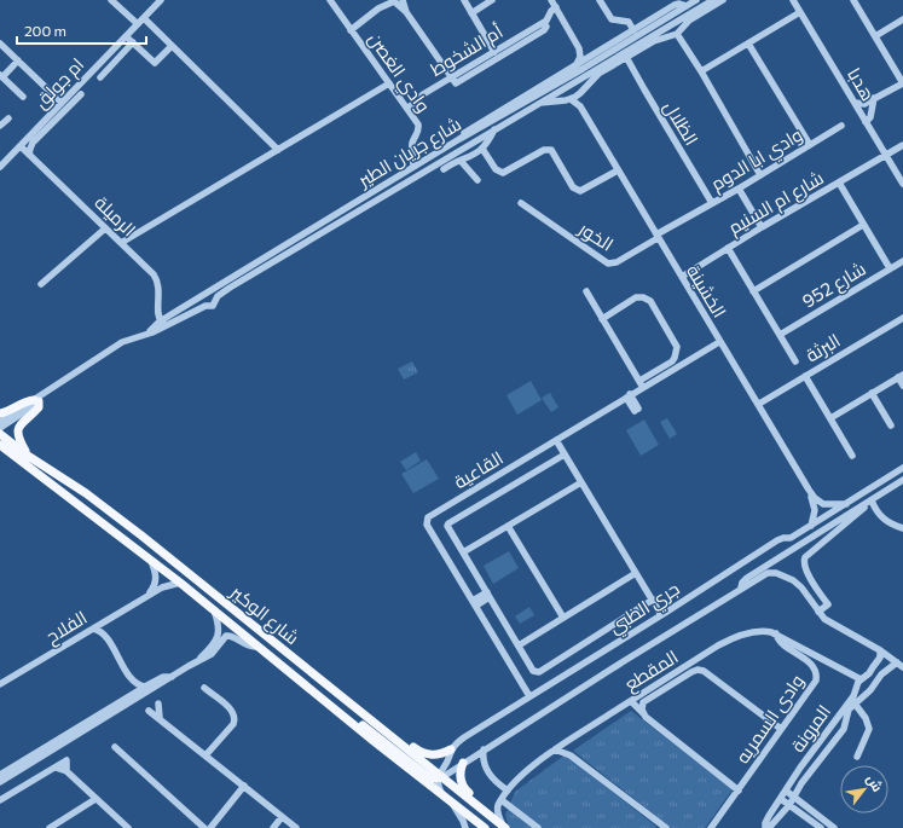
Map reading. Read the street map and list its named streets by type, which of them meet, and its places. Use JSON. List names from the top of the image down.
{
  "streets": {
    "main road": ["شارع الوكير"],
    "street": [
      "أم الشخوط",
      "وادي الغصن",
      "ام جولق",
      "هدبا",
      "الظلال",
      "شارع جريان الطير",
      "وادي ابا الدوم",
      "شارع ام السنيم",
      "الرميلة",
      "الخور",
      "شارع 952",
      "الخشينة",
      "البرثة",
      "القاعية",
      "جري الظبي",
      "الفلاح",
      "المقطع",
      "وادى السمريه",
      "المرونة"
    ]
  },
  "crossings": [
    ["أم الشخوط", "وادي الغصن"],
    ["وادي الغصن", "شارع جريان الطير"],
    ["ام جولق", "الرميلة"],
    ["هدبا", "شارع ام السنيم"],
    ["الظلال", "شارع جريان الطير"],
    ["الظلال", "وادي ابا الدوم"],
    ["شارع جريان الطير", "الرميلة"],
    ["شارع جريان الطير", "الخشينة"],
    ["وادي ابا الدوم", "الخور"],
    ["وادي ابا الدوم", "الخشينة"],
    ["شارع ام السنيم", "الخشينة"],
    ["الخور", "الخشينة"],
    ["الخشينة", "البرثة"],
    ["الخشينة", "القاعية"],
    ["القاعية", "جري الظبي"],
    ["جري الظبي", "شارع الوكير"],
    ["شارع الوكير", "الفلاح"],
    ["المقطع", "وادى السمريه"],
    ["المقطع", "المرونة"]
  ],
  "scale_bar": "200 m",
  "north": "top right"
}
